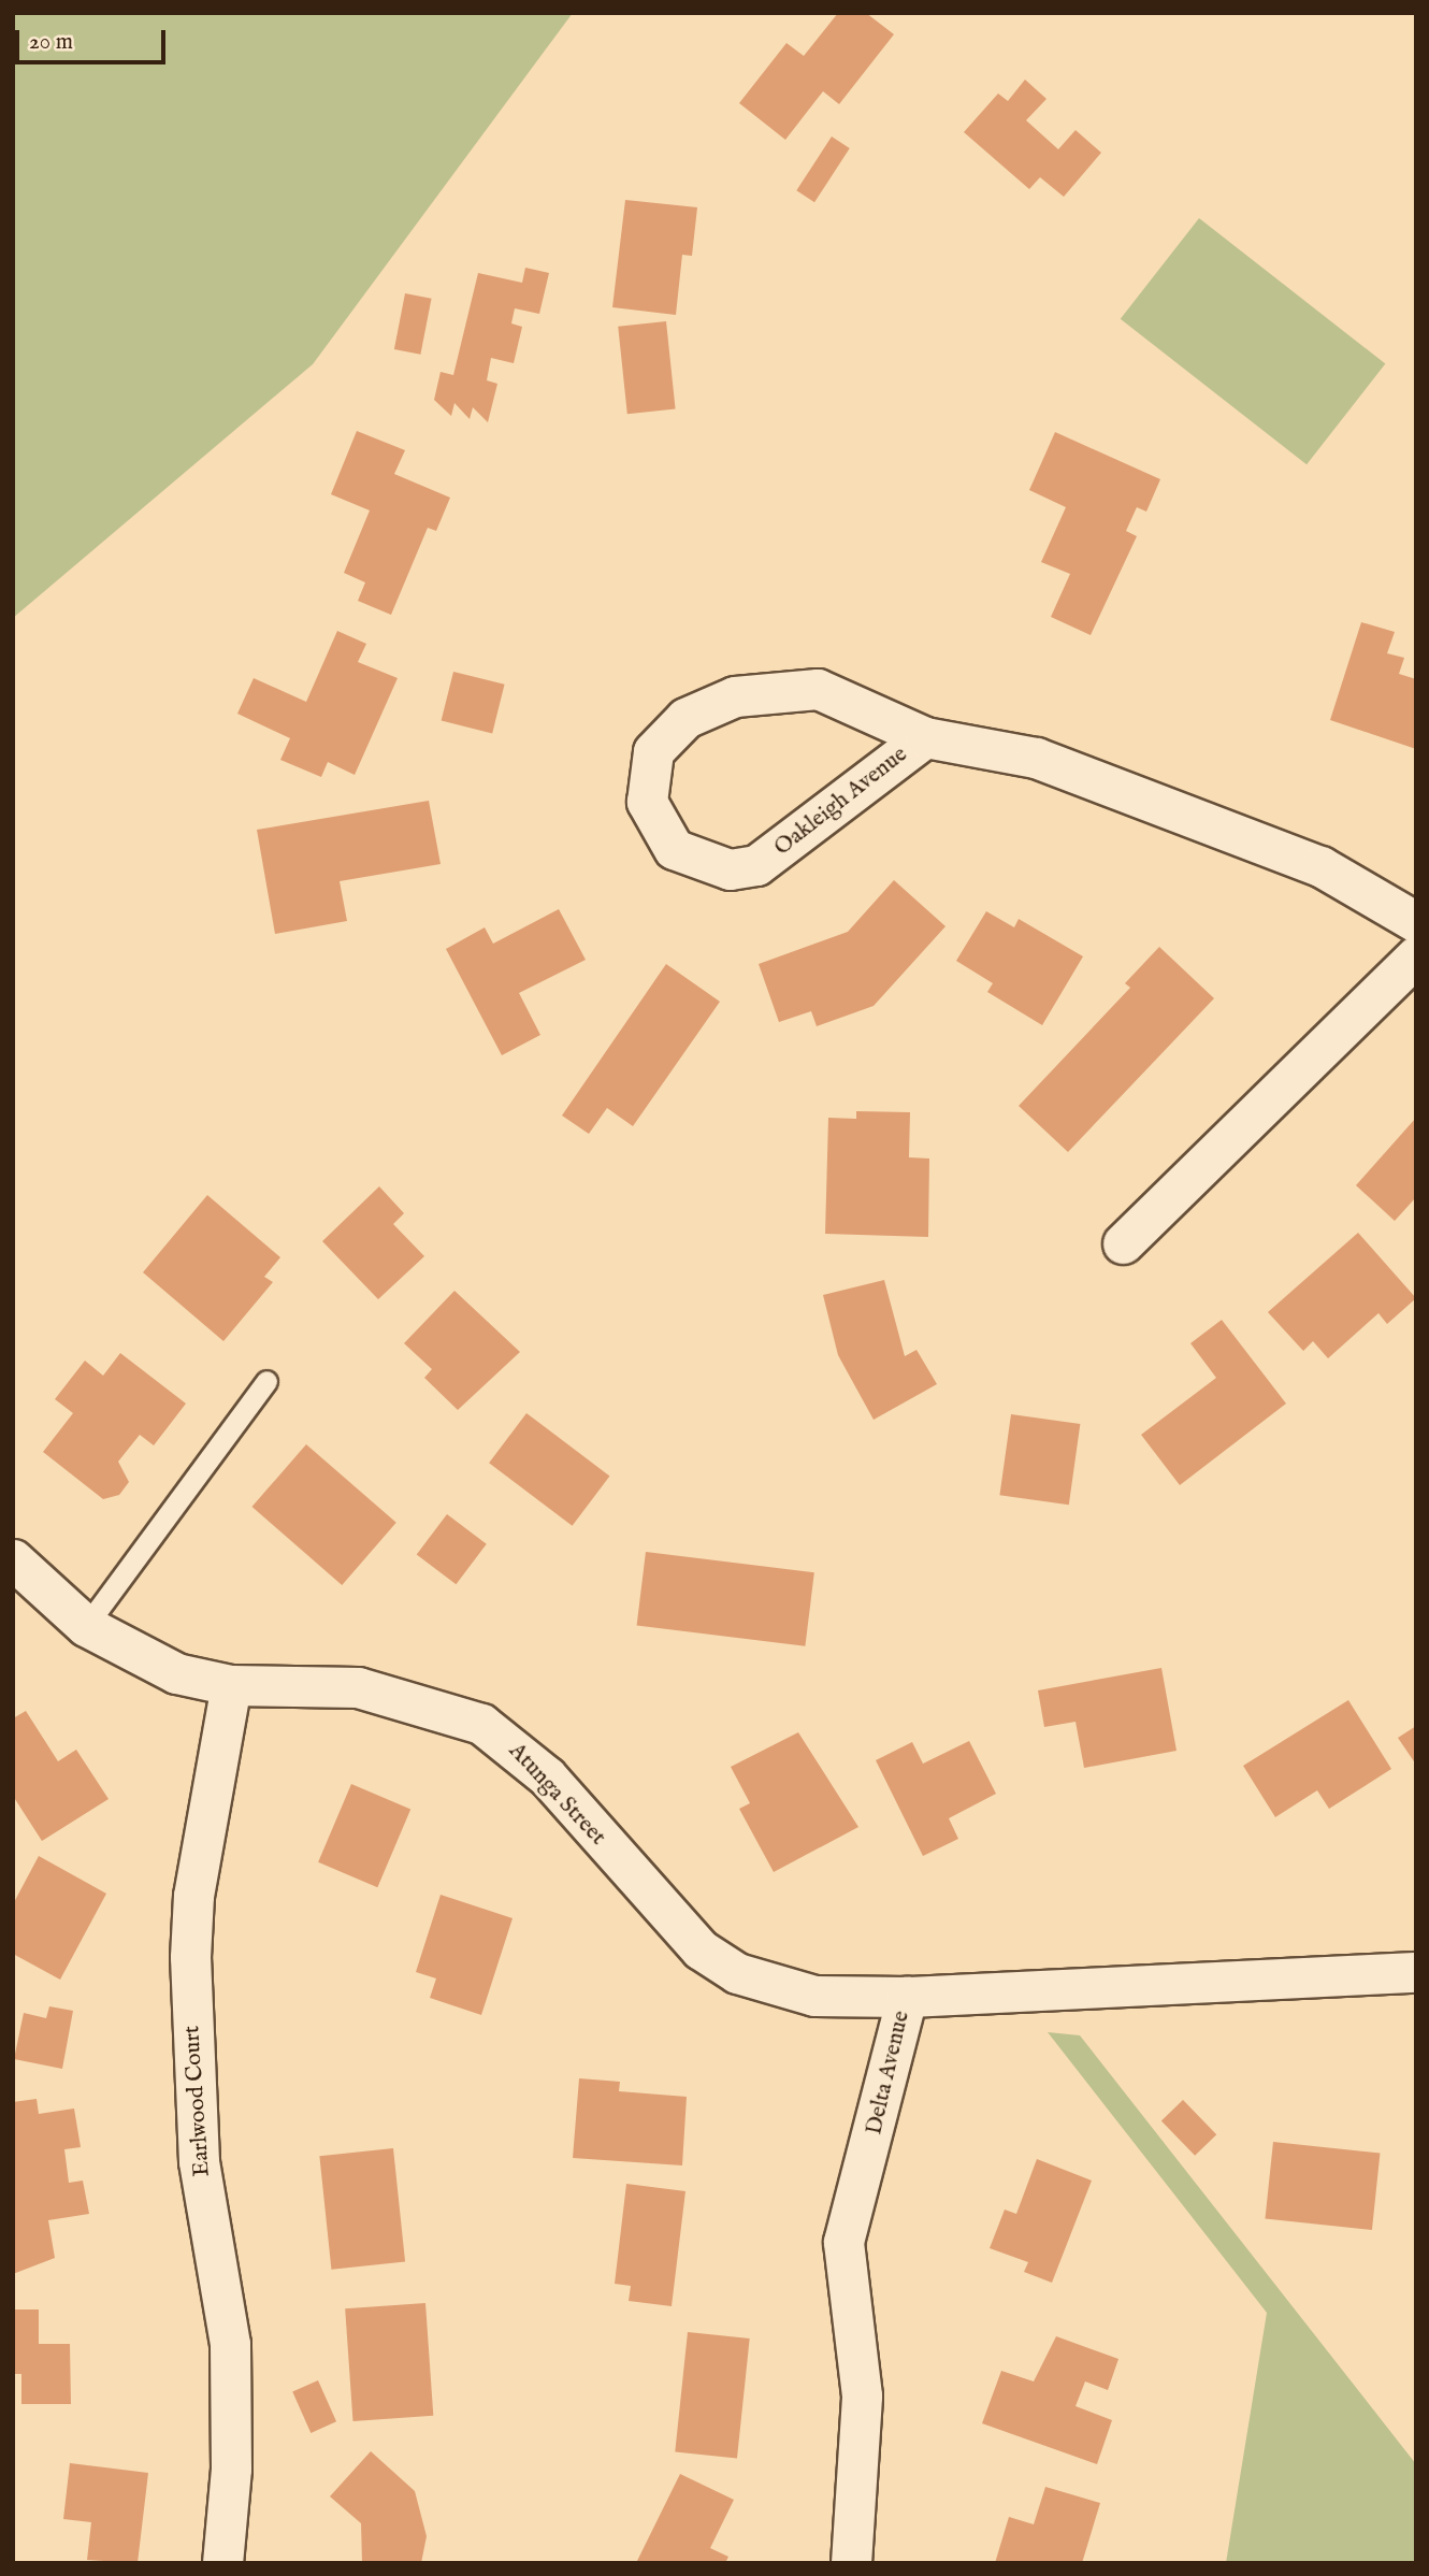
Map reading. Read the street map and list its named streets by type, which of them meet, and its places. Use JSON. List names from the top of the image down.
{
  "streets": {
    "street": [
      "Oakleigh Avenue",
      "Atunga Street",
      "Delta Avenue",
      "Earlwood Court"
    ]
  },
  "crossings": [
    ["Atunga Street", "Delta Avenue"],
    ["Atunga Street", "Earlwood Court"]
  ],
  "scale_bar": "20 m"
}
